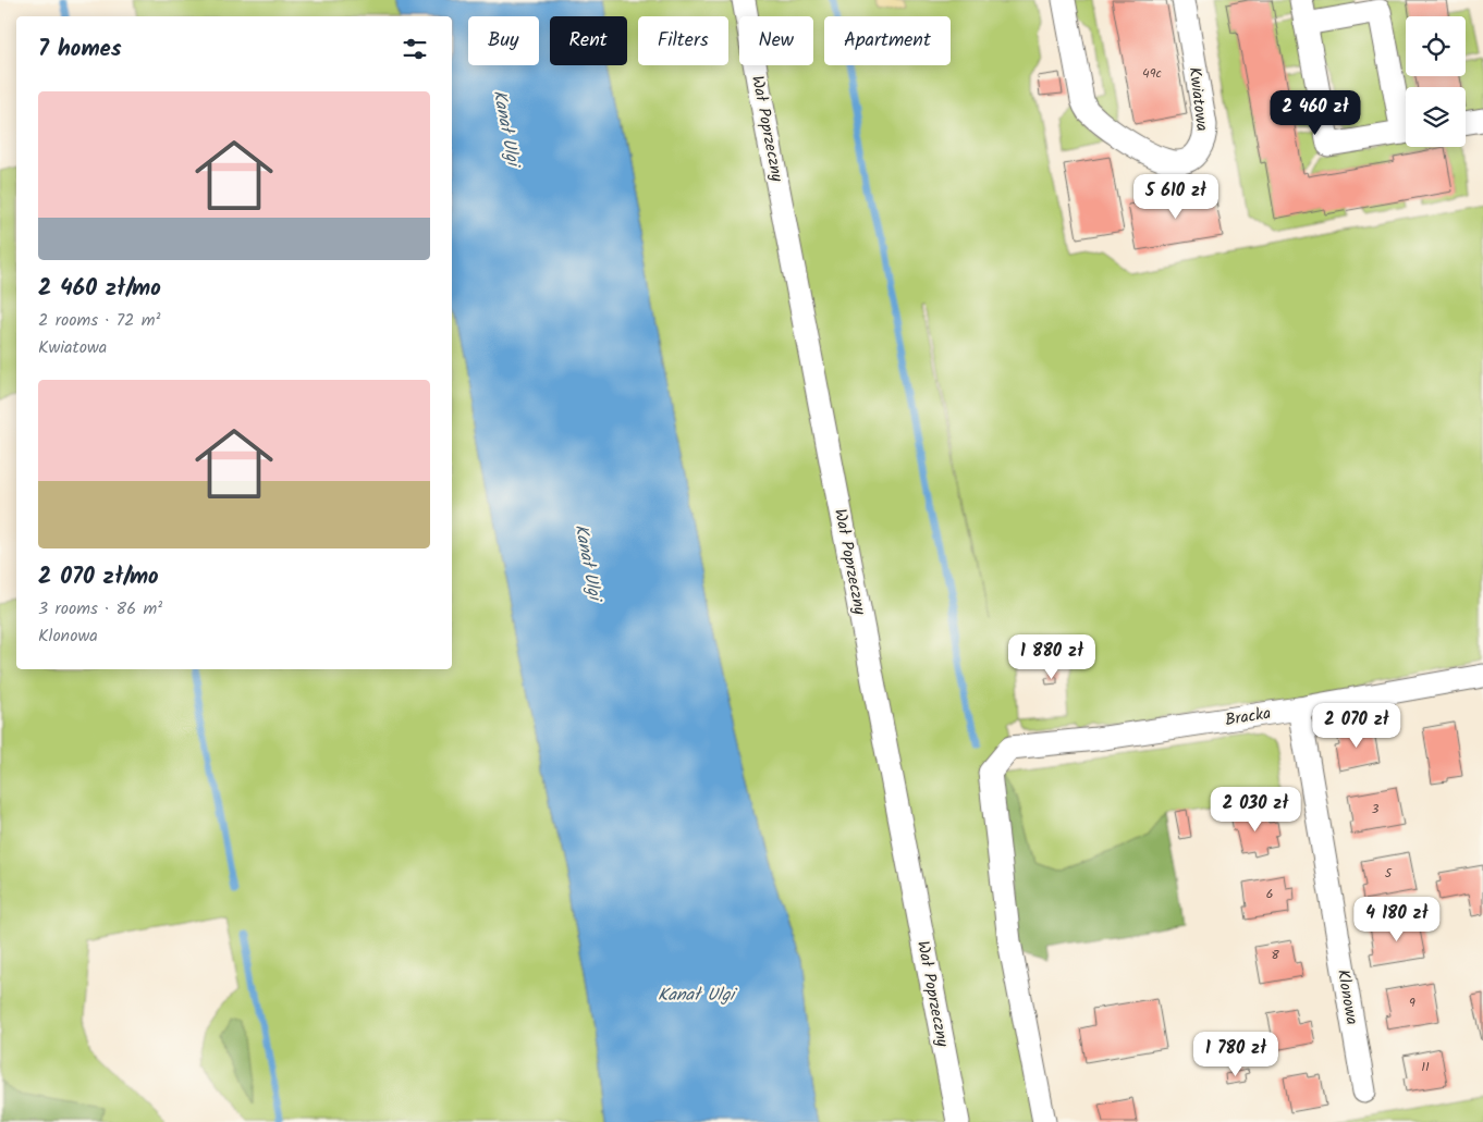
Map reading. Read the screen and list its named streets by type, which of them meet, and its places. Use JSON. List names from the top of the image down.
{
  "streets": {
    "street": [
      "Kwiatowa",
      "Wał Poprzeczny",
      "Bracka",
      "Klonowa"
    ]
  },
  "crossings": [
    ["Bracka", "Klonowa"]
  ],
  "water": ["Kanał Ulgi"],
  "house_numbers": [
    "49c",
    "3",
    "5",
    "6",
    "8",
    "9",
    "11"
  ],
  "page": {
    "chip": [
      "Buy",
      "Rent",
      "Filters",
      "New",
      "Apartment"
    ],
    "heading": "7 homes",
    "list": [
      {
        "name": "2 460 zł/mo",
        "note": "2 rooms · 72 m² · Kwiatowa"
      },
      {
        "name": "2 070 zł/mo",
        "note": "3 rooms · 86 m² · Klonowa"
      }
    ],
    "price": [
      "2 460 zł",
      "5 610 zł",
      "1 880 zł",
      "2 070 zł",
      "2 030 zł",
      "4 180 zł",
      "1 780 zł"
    ]
  }
}
